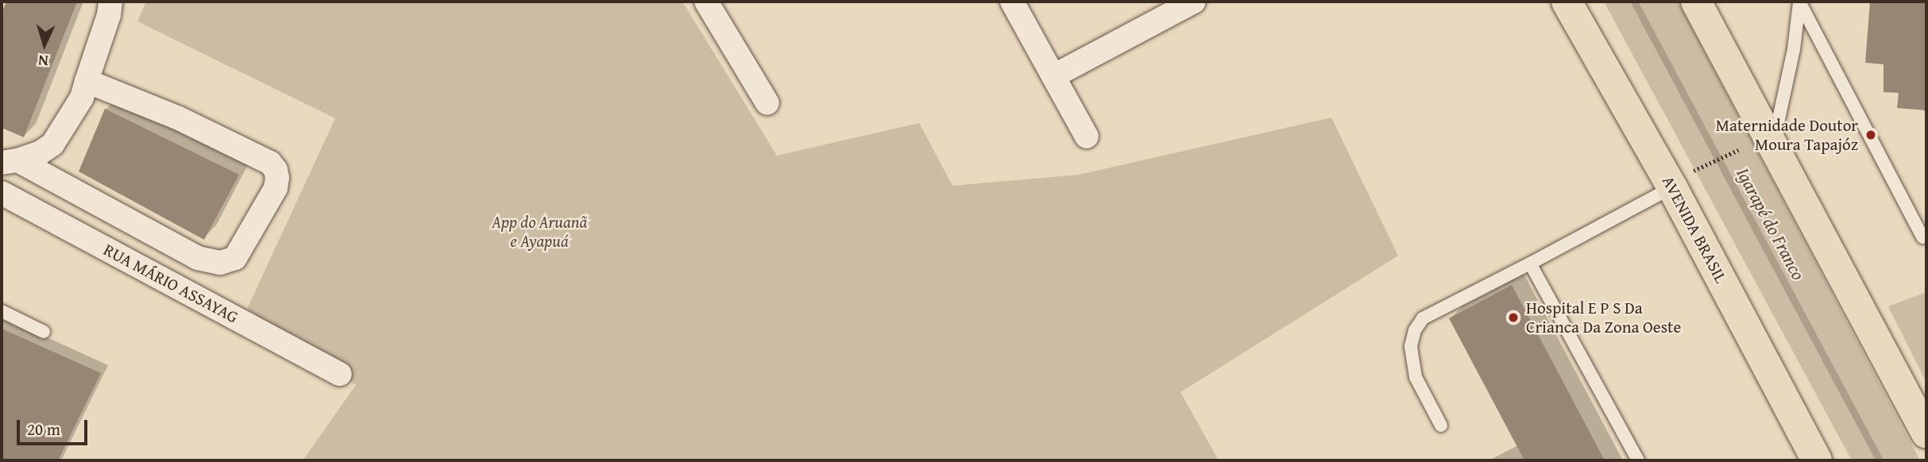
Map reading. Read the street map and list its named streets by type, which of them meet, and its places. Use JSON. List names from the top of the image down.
{
  "streets": {
    "highway": ["AVENIDA BRASIL"],
    "street": ["RUA MÁRIO ASSAYAG"]
  },
  "water": ["Igarapé do Franco"],
  "parks": ["App do Aruanã e Ayapuá"],
  "places": ["Maternidade Doutor Moura Tapajóz", "Hospital E P S Da Crianca Da Zona Oeste"],
  "scale_bar": "20 m",
  "north": "bottom"
}
